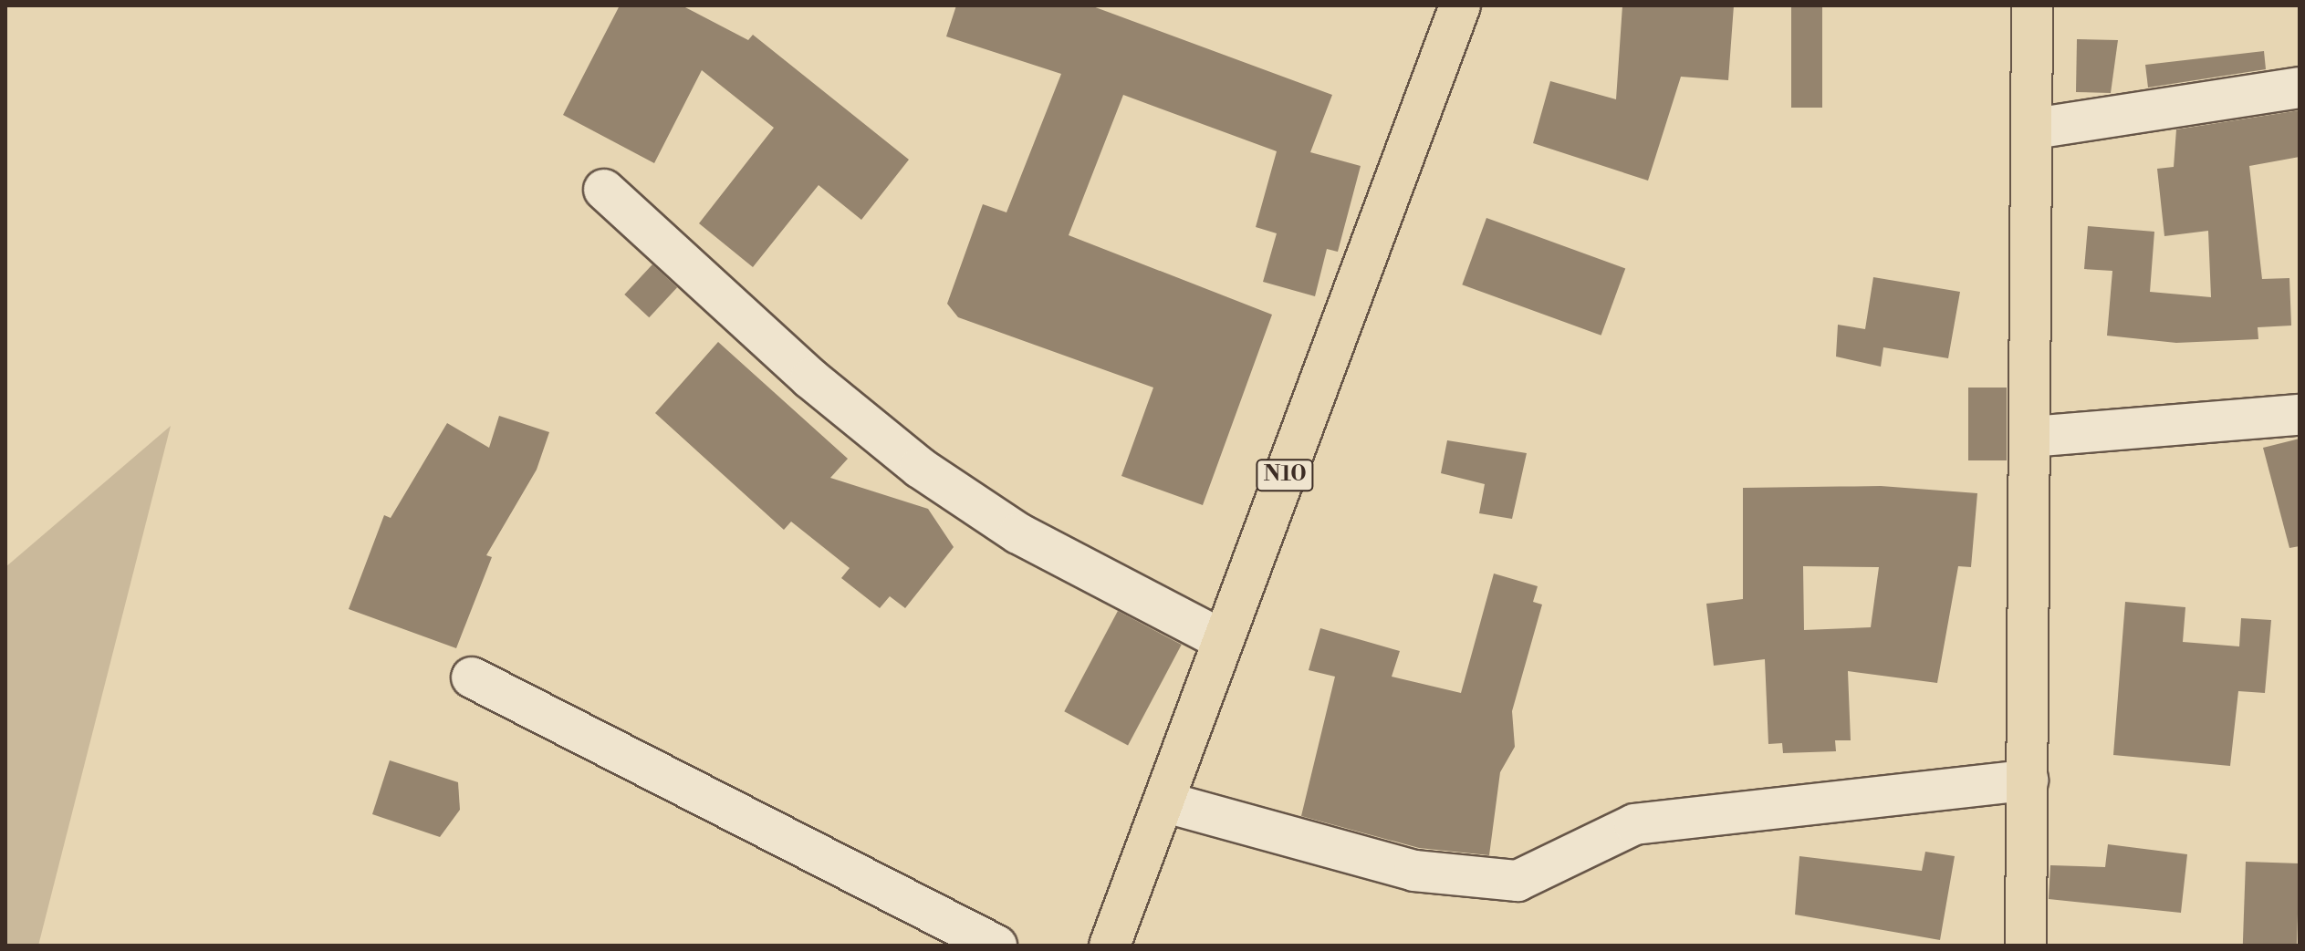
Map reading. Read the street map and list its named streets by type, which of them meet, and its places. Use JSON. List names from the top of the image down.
{
  "streets": {
    "main road": ["N10"]
  }
}
